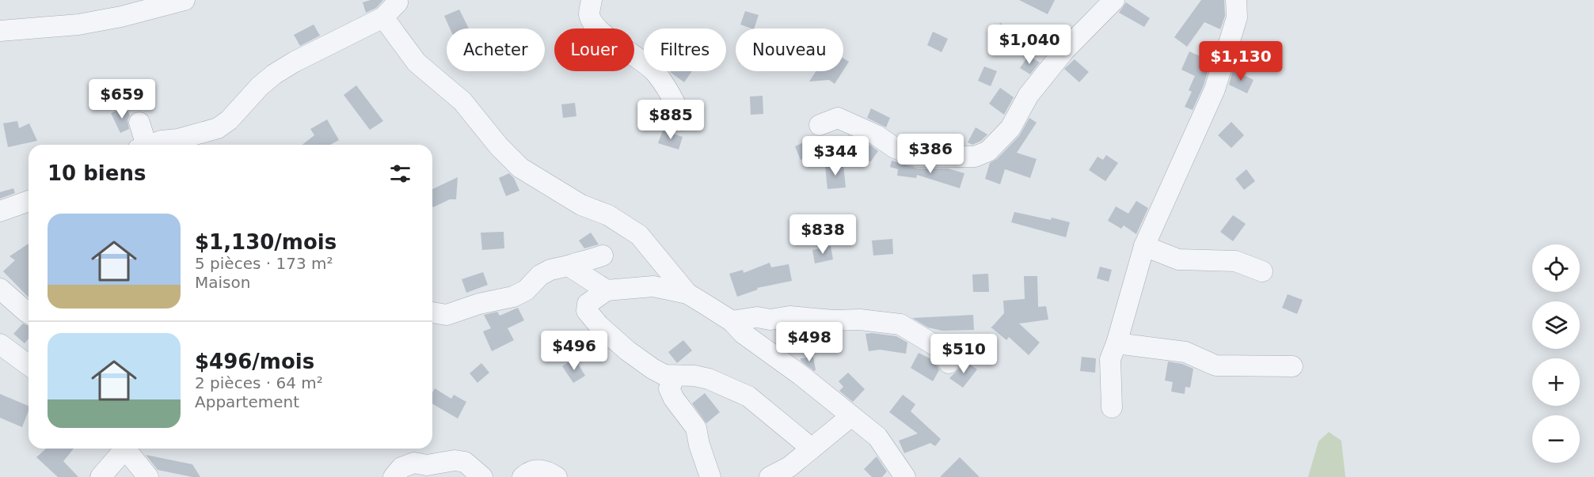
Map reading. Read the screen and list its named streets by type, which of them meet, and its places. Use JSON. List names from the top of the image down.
{
  "page": {
    "price": [
      "$1,040",
      "$1,130",
      "$659",
      "$885",
      "$386",
      "$344",
      "$838",
      "$498",
      "$496",
      "$510"
    ],
    "chip": [
      "Acheter",
      "Louer",
      "Filtres",
      "Nouveau"
    ],
    "heading": "10 biens",
    "list": [
      {
        "name": "$1,130/mois",
        "note": "5 pièces · 173 m² · Maison"
      },
      {
        "name": "$496/mois",
        "note": "2 pièces · 64 m² · Appartement"
      }
    ],
    "map_buttons": ["+", "−"]
  }
}
